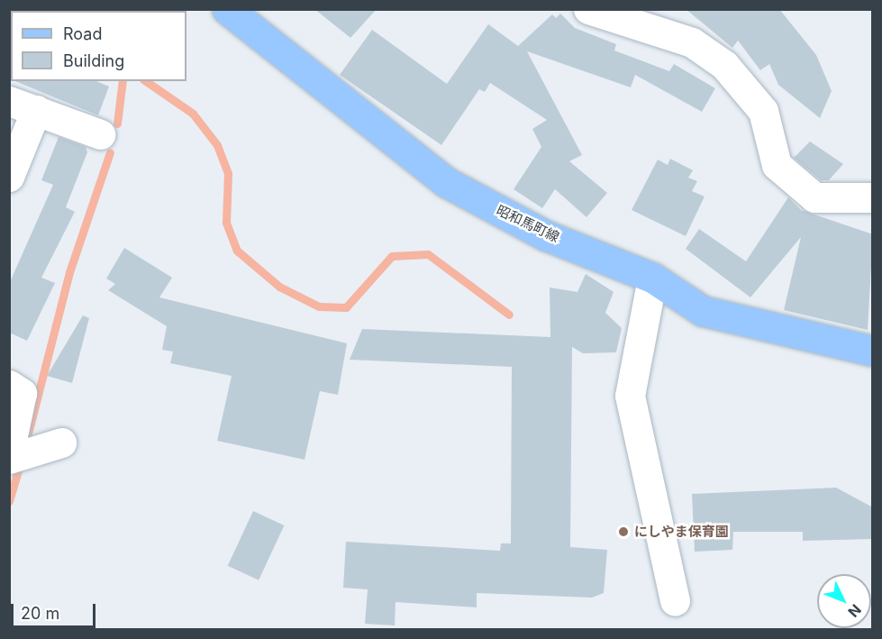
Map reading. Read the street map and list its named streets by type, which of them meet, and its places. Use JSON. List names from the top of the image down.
{
  "streets": {
    "main road": ["昭和馬町線"]
  },
  "places": ["にしやま保育園"],
  "legend": ["Road", "Building"],
  "scale_bar": "20 m",
  "north": "bottom right"
}
